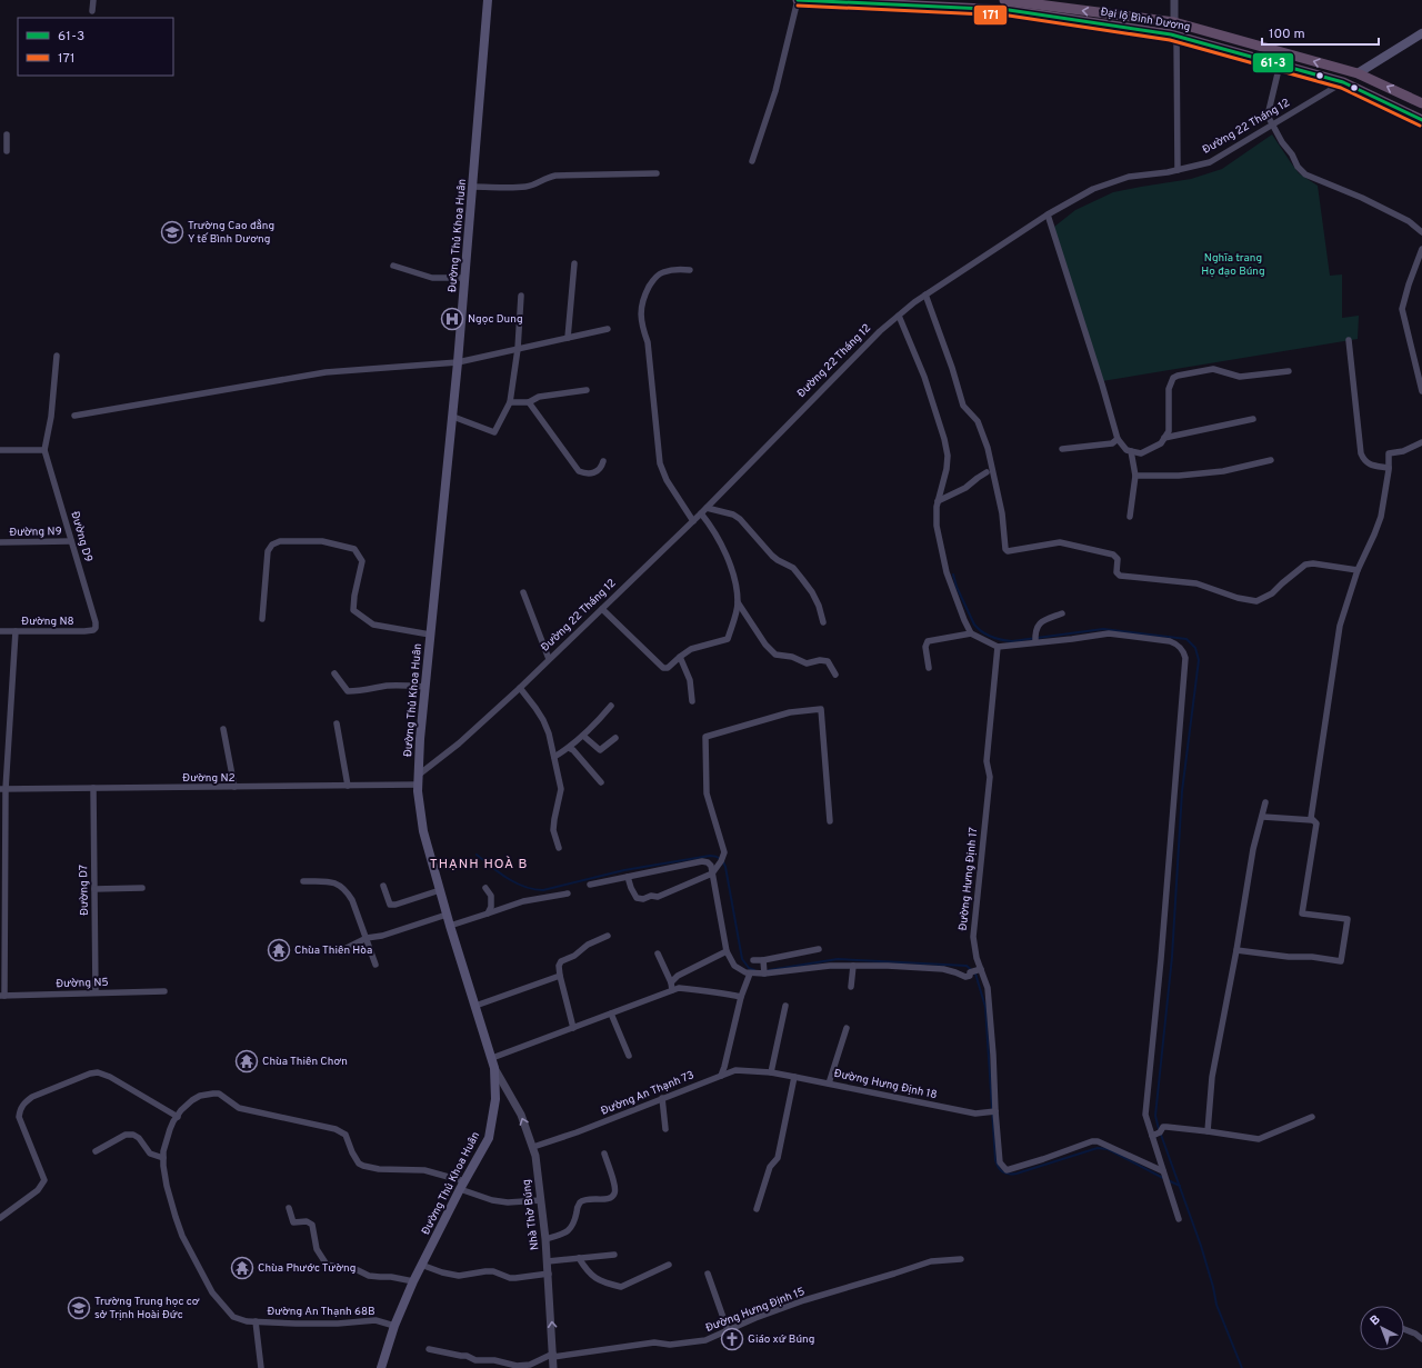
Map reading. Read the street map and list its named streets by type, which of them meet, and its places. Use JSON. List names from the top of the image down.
{
  "streets": {
    "highway": ["Đại lộ Bình Dương"],
    "main road": ["Đường Thủ Khoa Huân"],
    "street": [
      "Đường 22 Tháng 12",
      "Đường N9",
      "Đường D9",
      "Đường N8",
      "Đường N2",
      "Đường Hưng Định 17",
      "Đường D7",
      "Đường N5",
      "Đường Hưng Định 18",
      "Đường An Thạnh 73",
      "Nhà Thờ Búng",
      "Đường Hưng Định 15",
      "Đường An Thạnh 68B"
    ]
  },
  "crossings": [
    ["Đại lộ Bình Dương", "Đường 22 Tháng 12"],
    ["Đường 22 Tháng 12", "Đường Thủ Khoa Huân"],
    ["Đường Thủ Khoa Huân", "Đường N2"],
    ["Đường Thủ Khoa Huân", "Nhà Thờ Búng"],
    ["Đường Thủ Khoa Huân", "Đường An Thạnh 68B"],
    ["Đường N9", "Đường D9"],
    ["Đường D9", "Đường N8"],
    ["Đường N2", "Đường D7"],
    ["Đường Hưng Định 17", "Đường Hưng Định 18"],
    ["Đường D7", "Đường N5"],
    ["Đường Hưng Định 18", "Đường An Thạnh 73"],
    ["Đường An Thạnh 73", "Nhà Thờ Búng"],
    ["Nhà Thờ Búng", "Đường Hưng Định 15"],
    ["Nhà Thờ Búng", "Đường An Thạnh 68B"]
  ],
  "one_way": ["Nhà Thờ Búng"],
  "districts": ["THẠNH HOÀ B"],
  "parks": ["Nghĩa trang Họ đạo Búng"],
  "places": {
    "school or university": ["Trường Cao đẳng Y tế Bình Dương", "Trường Trung học cơ sở Trịnh Hoài Đức"],
    "hospital": ["Ngọc Dung"],
    "temple": ["Chùa Thiên Hòa", "Chùa Thiên Chơn", "Chùa Phước Tường"],
    "church": ["Giáo xứ Búng"]
  },
  "lines": ["transit line 61-3", "transit line 171"],
  "legend": ["61-3", "171"],
  "scale_bar": "100 m",
  "north": "top left"
}
